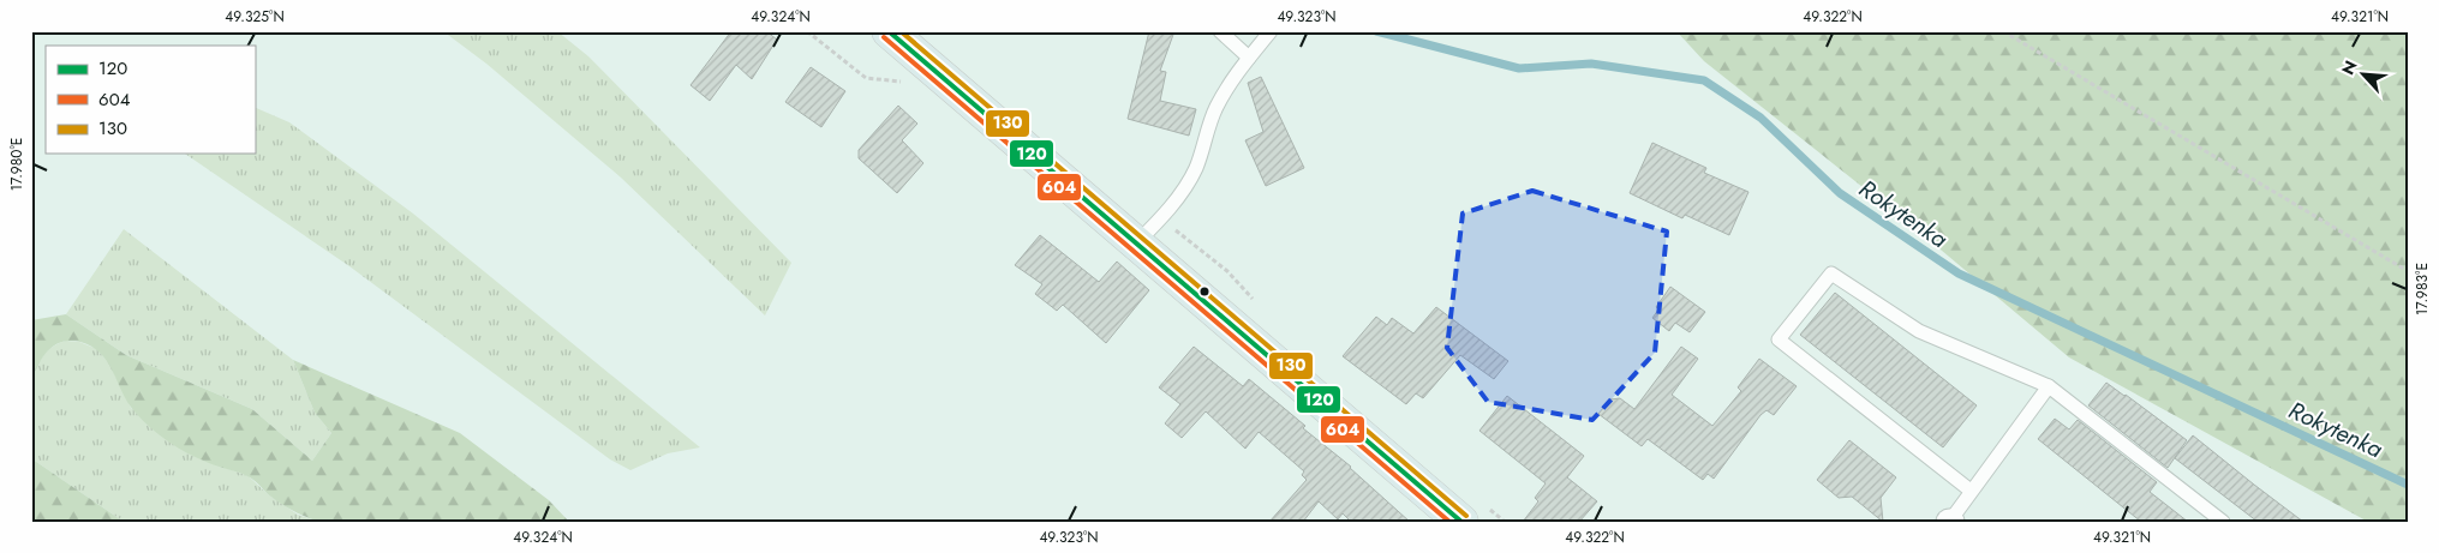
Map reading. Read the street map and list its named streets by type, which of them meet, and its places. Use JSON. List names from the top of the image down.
{
  "water": ["Rokytenka"],
  "lines": ["transit line 120", "transit line 130", "transit line 604"],
  "legend": ["120", "604", "130"],
  "north": "top left",
  "coordinates": [
    "49.325°N",
    "49.324°N",
    "49.323°N",
    "49.322°N",
    "49.321°N",
    "17.980°E",
    "17.983°E"
  ]
}
